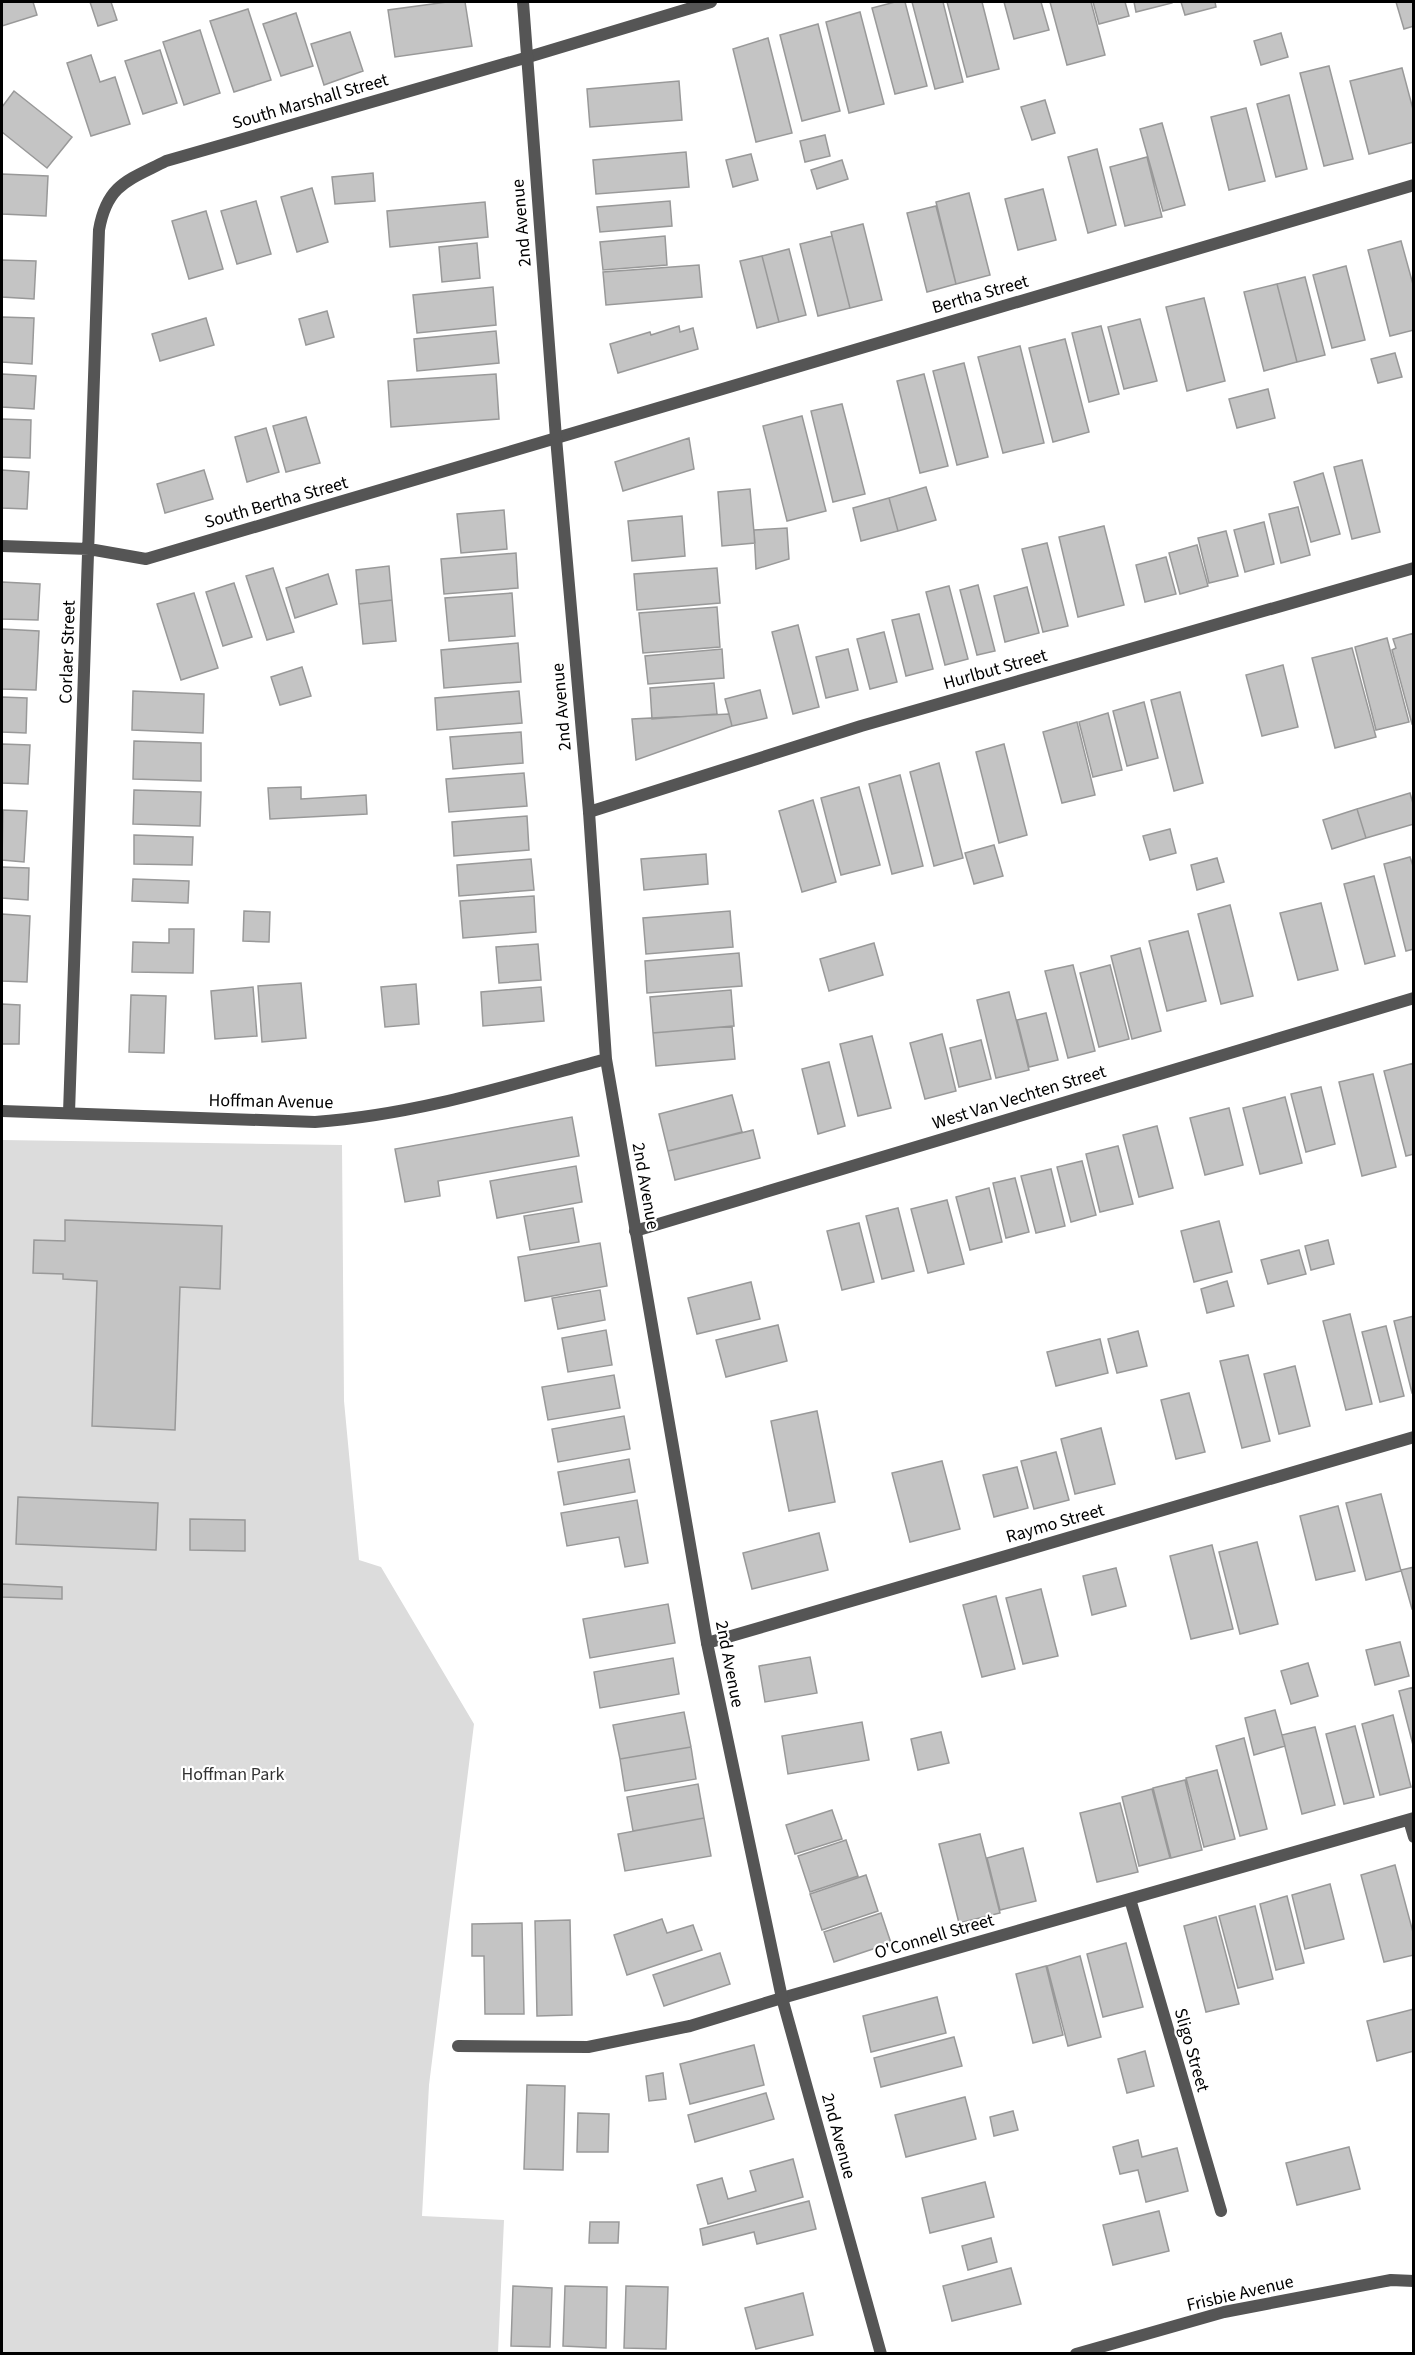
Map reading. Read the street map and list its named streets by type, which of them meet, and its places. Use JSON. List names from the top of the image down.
{
  "streets": {
    "street": [
      "South Marshall Street",
      "2nd Avenue",
      "Bertha Street",
      "South Bertha Street",
      "Corlaer Street",
      "Hurlbut Street",
      "West Van Vechten Street",
      "Hoffman Avenue",
      "Raymo Street",
      "O'Connell Street",
      "Sligo Street",
      "Frisbie Avenue"
    ]
  },
  "crossings": [
    ["South Marshall Street", "2nd Avenue"],
    ["South Marshall Street", "Corlaer Street"],
    ["2nd Avenue", "Bertha Street"],
    ["2nd Avenue", "South Bertha Street"],
    ["2nd Avenue", "Hurlbut Street"],
    ["2nd Avenue", "West Van Vechten Street"],
    ["2nd Avenue", "Hoffman Avenue"],
    ["2nd Avenue", "Raymo Street"],
    ["2nd Avenue", "O'Connell Street"],
    ["Bertha Street", "South Bertha Street"],
    ["South Bertha Street", "Corlaer Street"],
    ["Corlaer Street", "Hoffman Avenue"],
    ["O'Connell Street", "Sligo Street"]
  ],
  "parks": ["Hoffman Park"]
}
